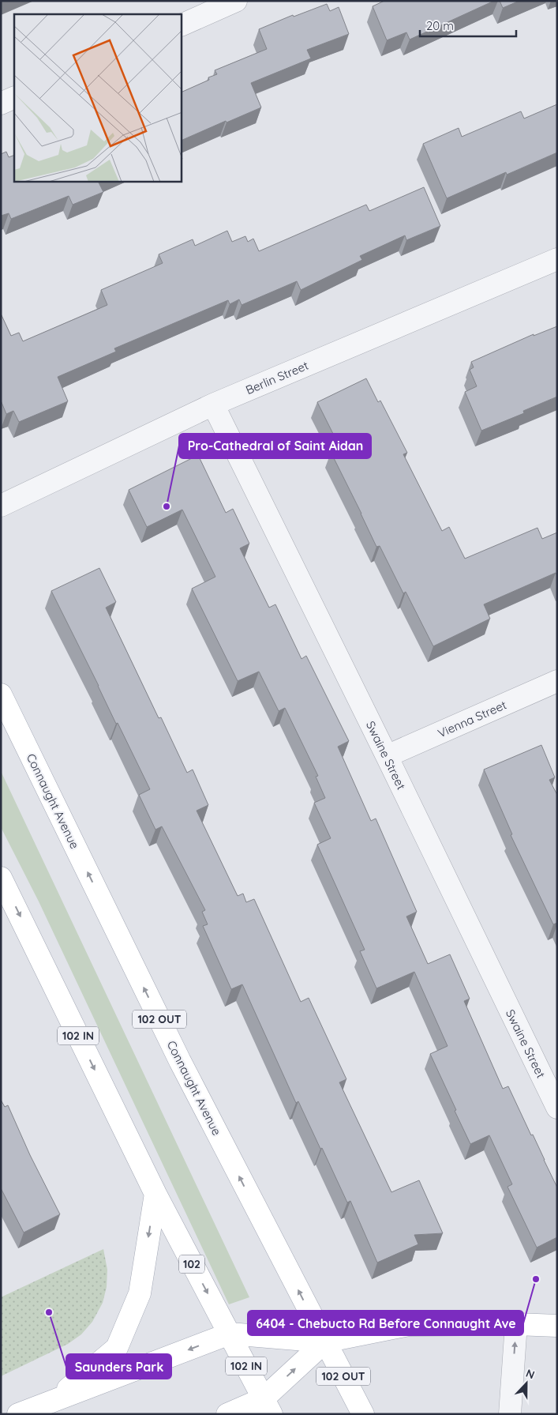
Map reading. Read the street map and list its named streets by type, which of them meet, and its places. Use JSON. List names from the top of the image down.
{
  "streets": {
    "main road": [
      "Connaught Avenue",
      "102 OUT",
      "102 IN",
      "102"
    ],
    "street": ["Berlin Street", "Vienna Street", "Swaine Street"]
  },
  "crossings": [
    ["Berlin Street", "Swaine Street"],
    ["Vienna Street", "Swaine Street"],
    ["102 IN", "102"]
  ],
  "places": ["Pro-Cathedral of Saint Aidan", "6404 - Chebucto Rd Before Connaught Ave", "Saunders Park"],
  "scale_bar": "20 m",
  "north": "top"
}
